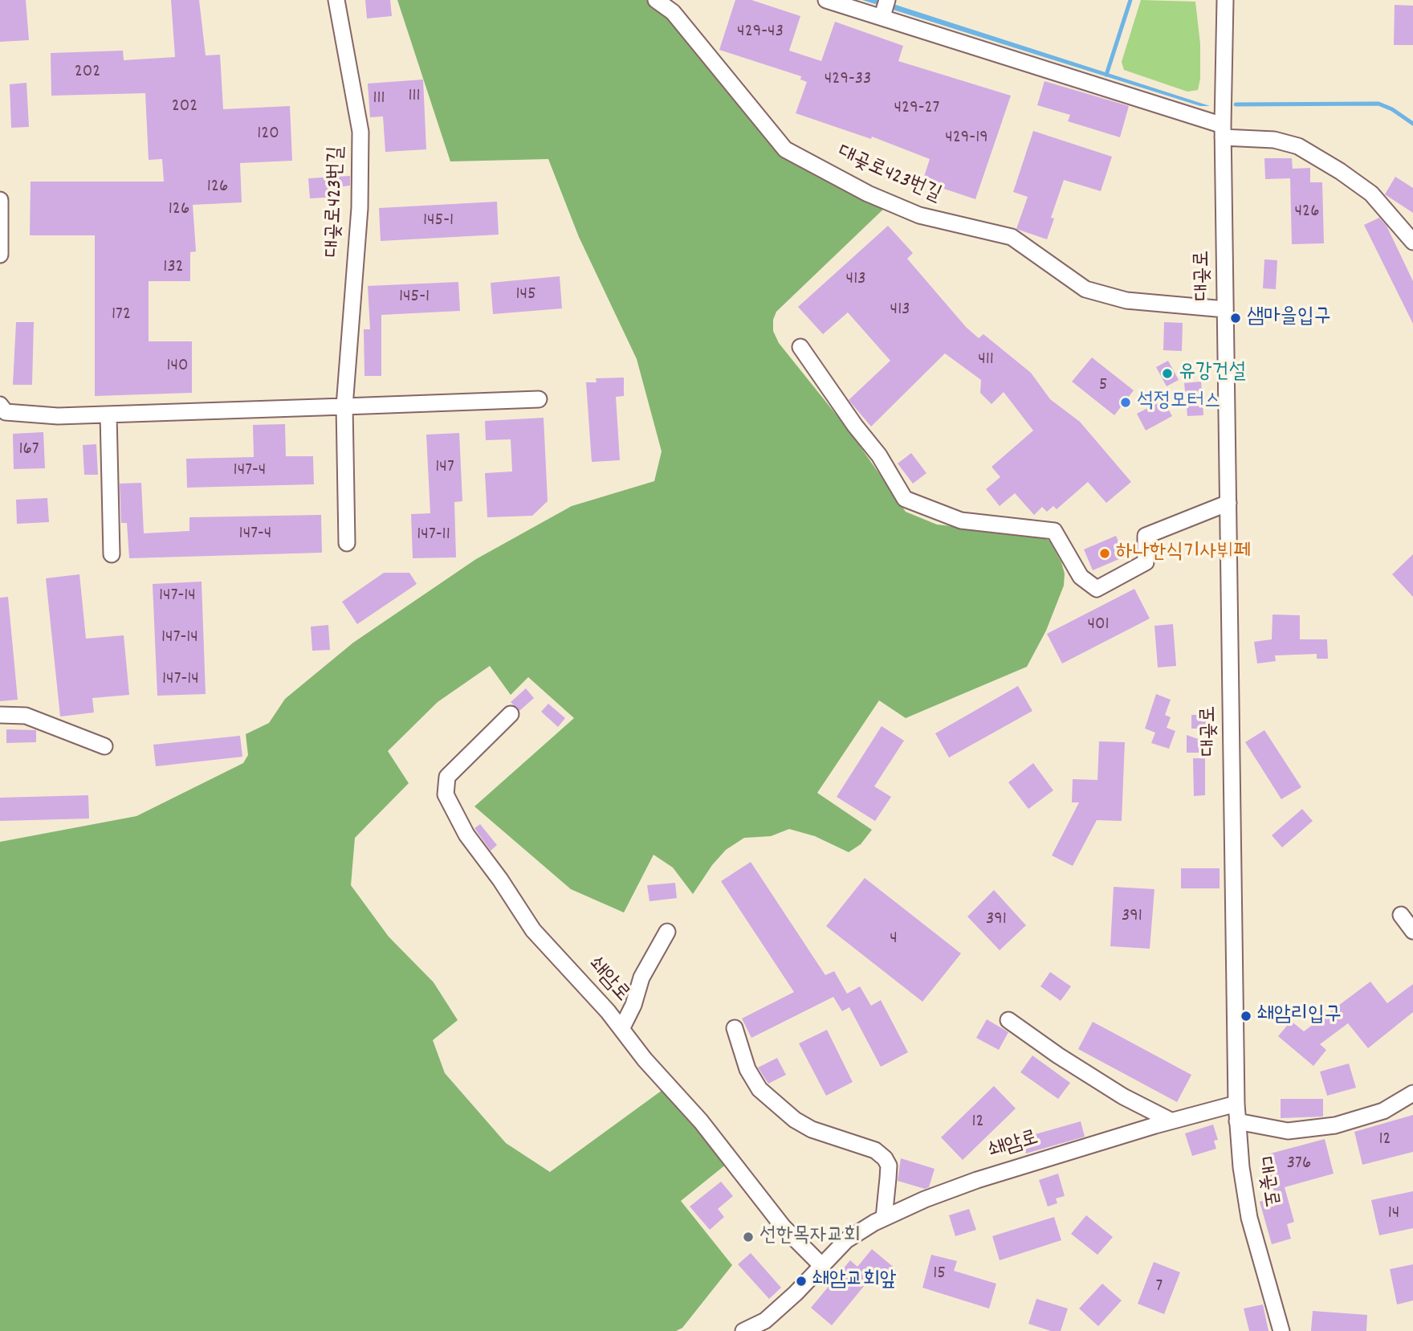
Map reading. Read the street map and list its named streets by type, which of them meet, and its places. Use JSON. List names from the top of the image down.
{
  "streets": {
    "street": ["대곶로423번길", "대곶로", "쇄암로"]
  },
  "crossings": [
    ["대곶로423번길", "대곶로"],
    ["대곶로", "쇄암로"]
  ],
  "places": [
    "샘마을입구",
    "유강건설",
    "석정모터스",
    "하나한식기사뷔페",
    "쇄암리입구",
    "선한목자교회",
    "쇄암교회앞"
  ],
  "house_numbers": [
    "429-43",
    "202",
    "429-33",
    "111",
    "111",
    "202",
    "429-27",
    "120",
    "429-19",
    "126",
    "126",
    "426",
    "145-1",
    "132",
    "413",
    "145",
    "145-1",
    "413",
    "172",
    "411",
    "140",
    "5",
    "167",
    "147",
    "147-4",
    "147-4",
    "147-11",
    "147-14",
    "401",
    "147-14",
    "147-14",
    "391",
    "391",
    "4",
    "12",
    "12",
    "376",
    "14",
    "15",
    "7"
  ]
}
